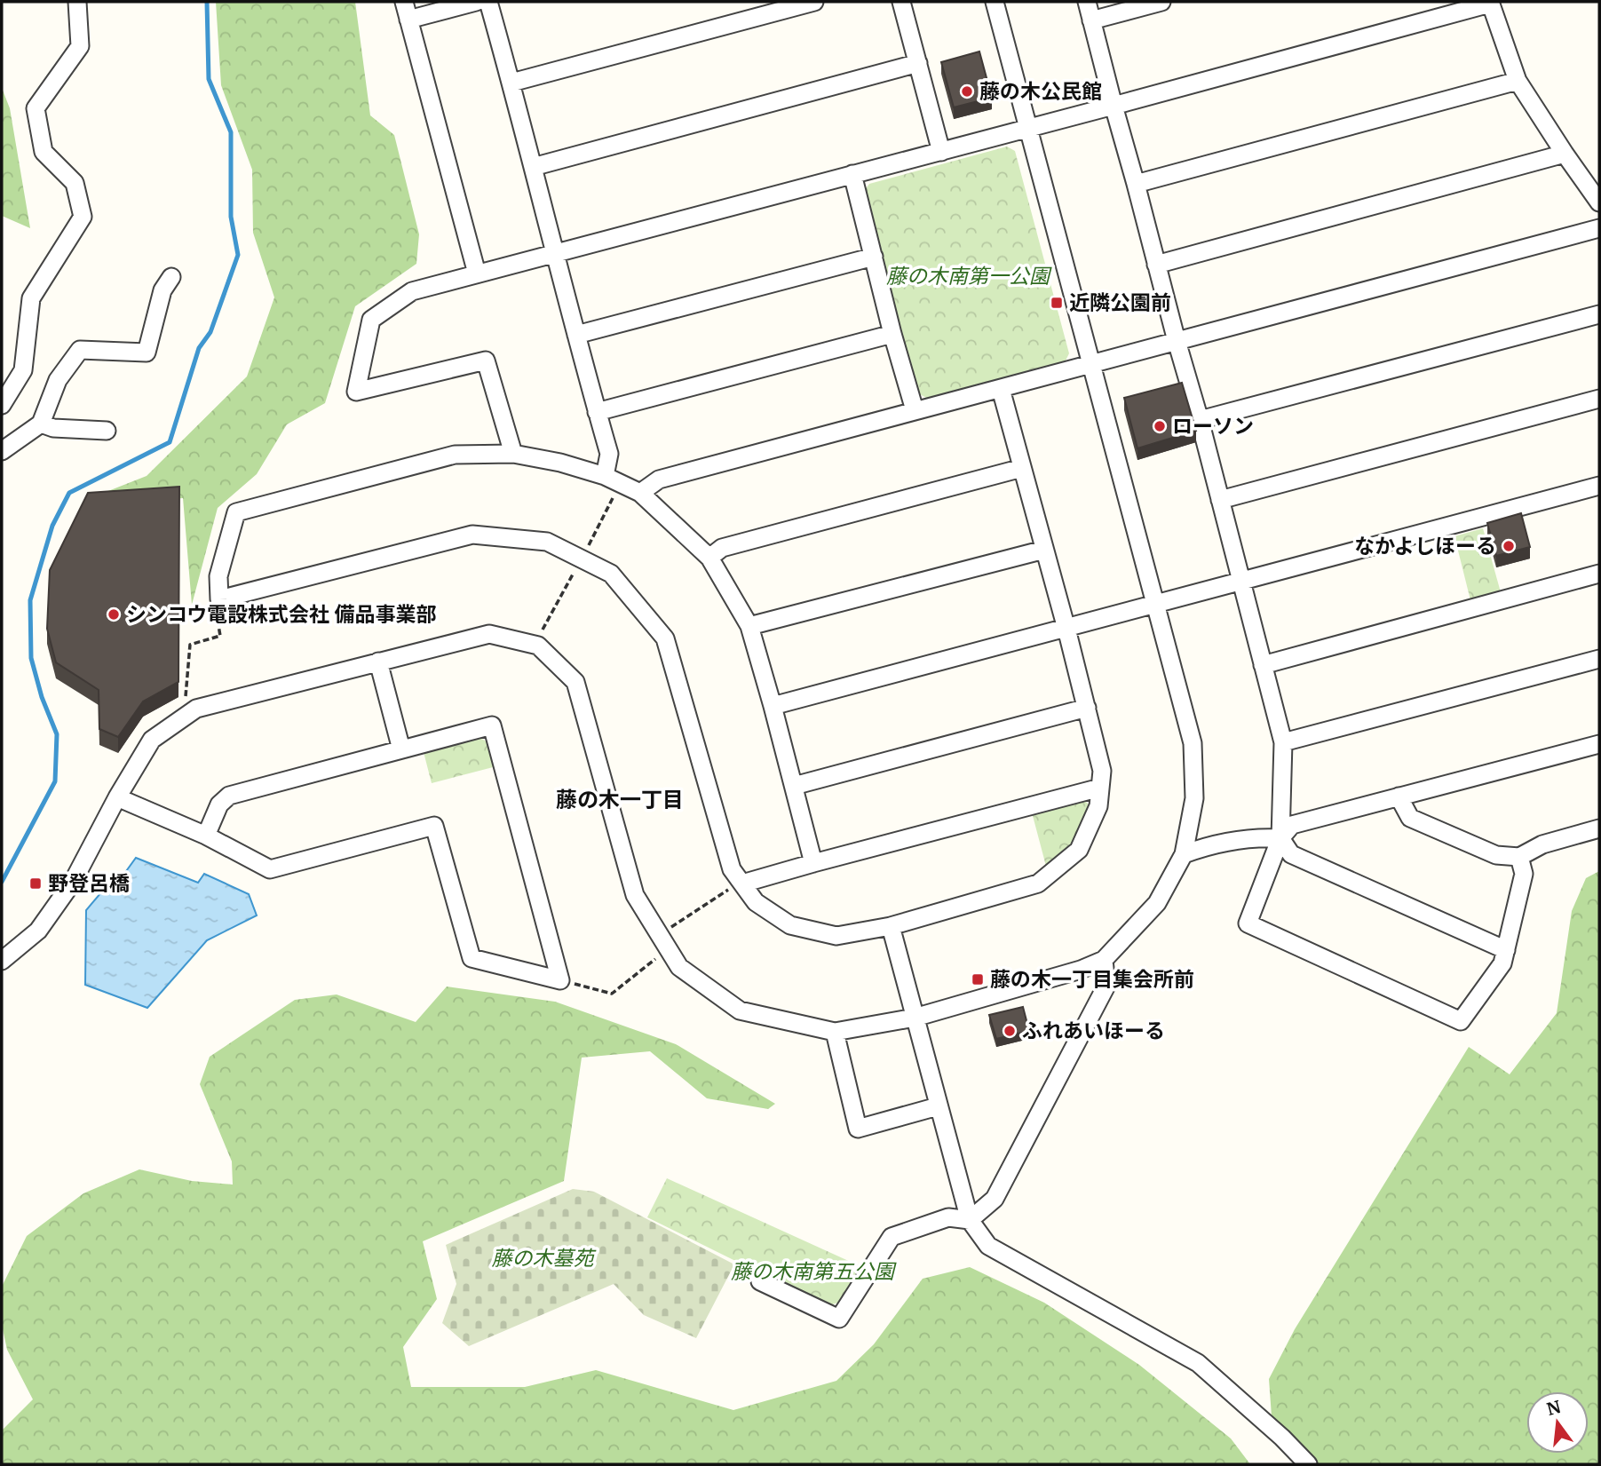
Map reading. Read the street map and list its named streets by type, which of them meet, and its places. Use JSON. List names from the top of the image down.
{
  "districts": ["藤の木一丁目"],
  "parks": ["藤の木南第一公園", "藤の木墓苑", "藤の木南第五公園"],
  "places": {
    "other": [
      "藤の木公民館",
      "ローソン",
      "なかよしほーる",
      "シンコウ電設株式会社 備品事業部",
      "ふれあいほーる"
    ],
    "transit": ["近隣公園前", "野登呂橋", "藤の木一丁目集会所前"]
  },
  "north": "top"
}
